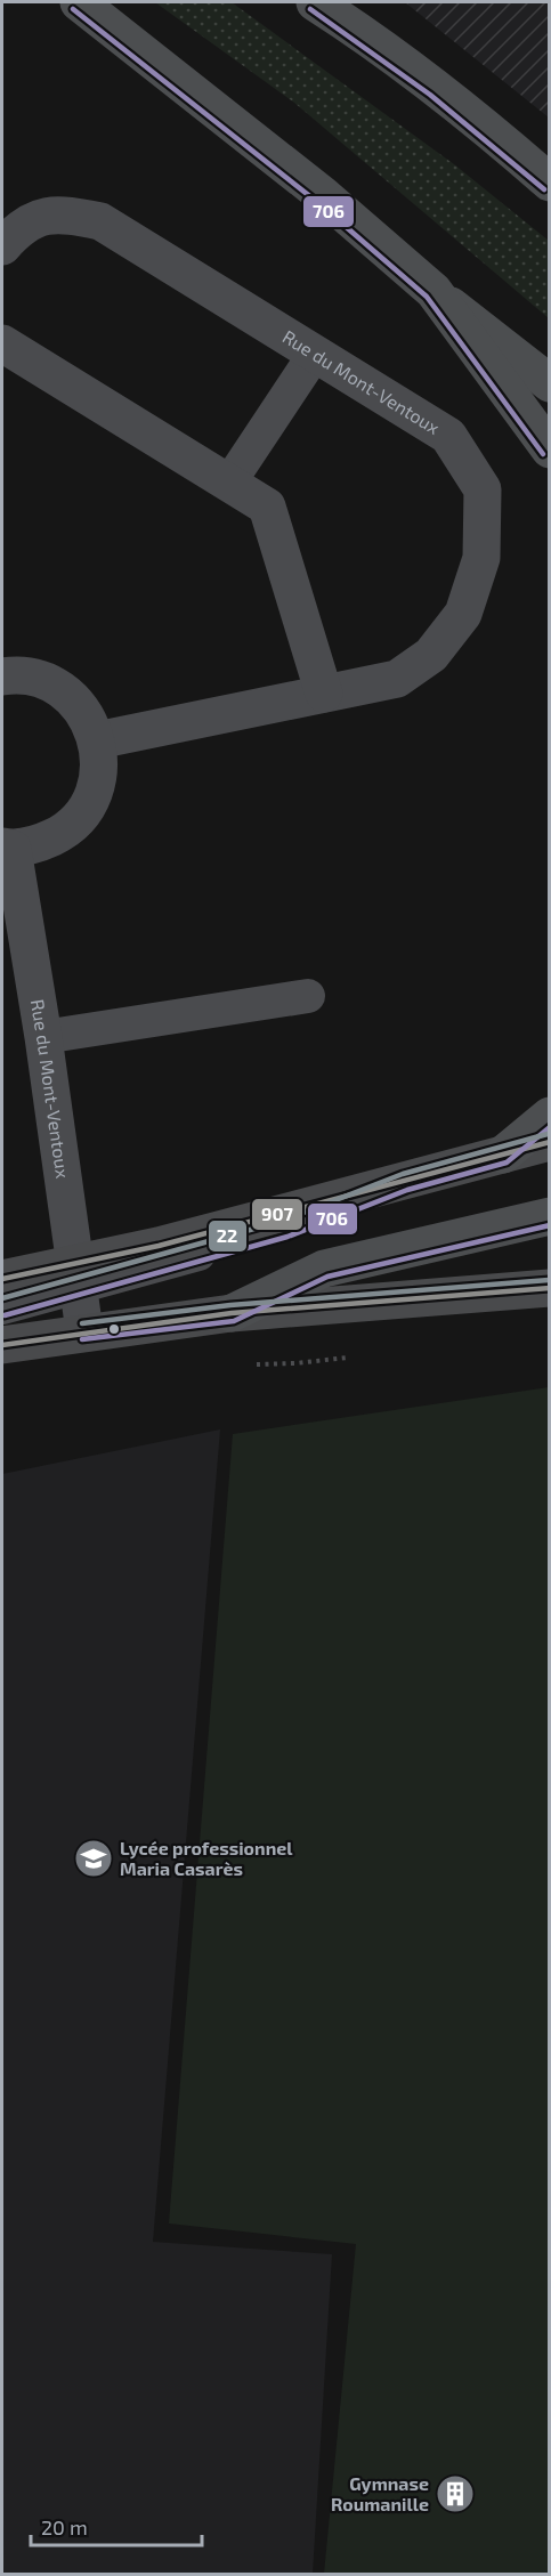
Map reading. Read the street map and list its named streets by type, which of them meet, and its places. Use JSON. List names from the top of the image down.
{
  "streets": {
    "street": ["Rue du Mont-Ventoux"]
  },
  "places": {
    "school or university": ["Lycée professionnel Maria Casarès"],
    "building": ["Gymnase Roumanille"]
  },
  "lines": ["transit line 706", "transit line 22", "transit line 907"],
  "scale_bar": "20 m"
}
